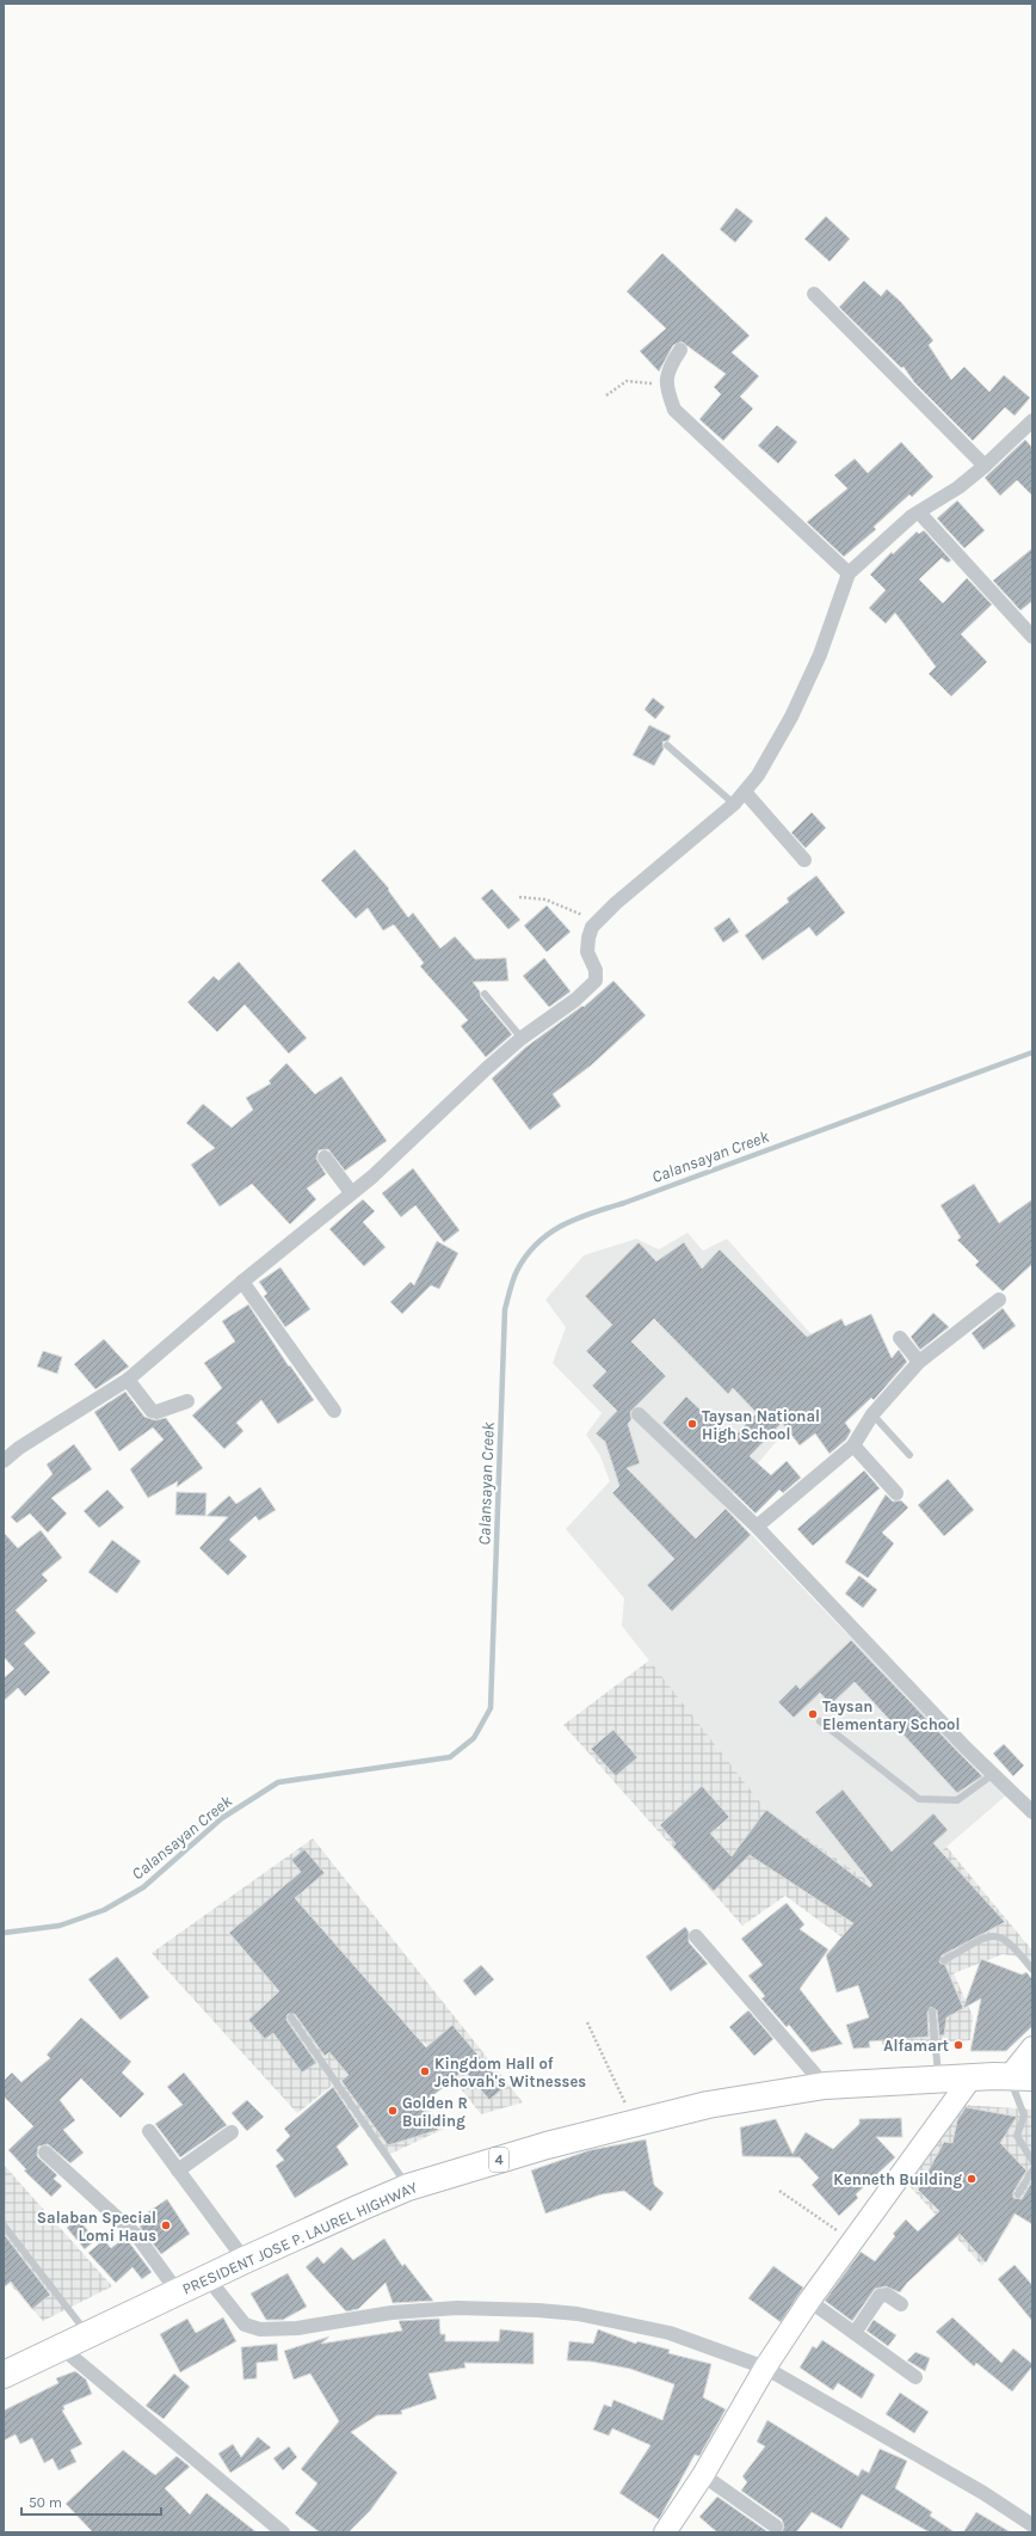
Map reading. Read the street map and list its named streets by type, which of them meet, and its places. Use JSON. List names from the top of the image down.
{
  "streets": {
    "highway": ["4", "PRESIDENT JOSE P. LAUREL HIGHWAY"]
  },
  "water": ["Calansayan Creek"],
  "places": [
    "Taysan National High School",
    "Taysan Elementary School",
    "Alfamart",
    "Kingdom Hall of Jehovah's Witnesses",
    "Golden R Building",
    "Kenneth Building",
    "Salaban Special Lomi Haus"
  ],
  "scale_bar": "50 m"
}
